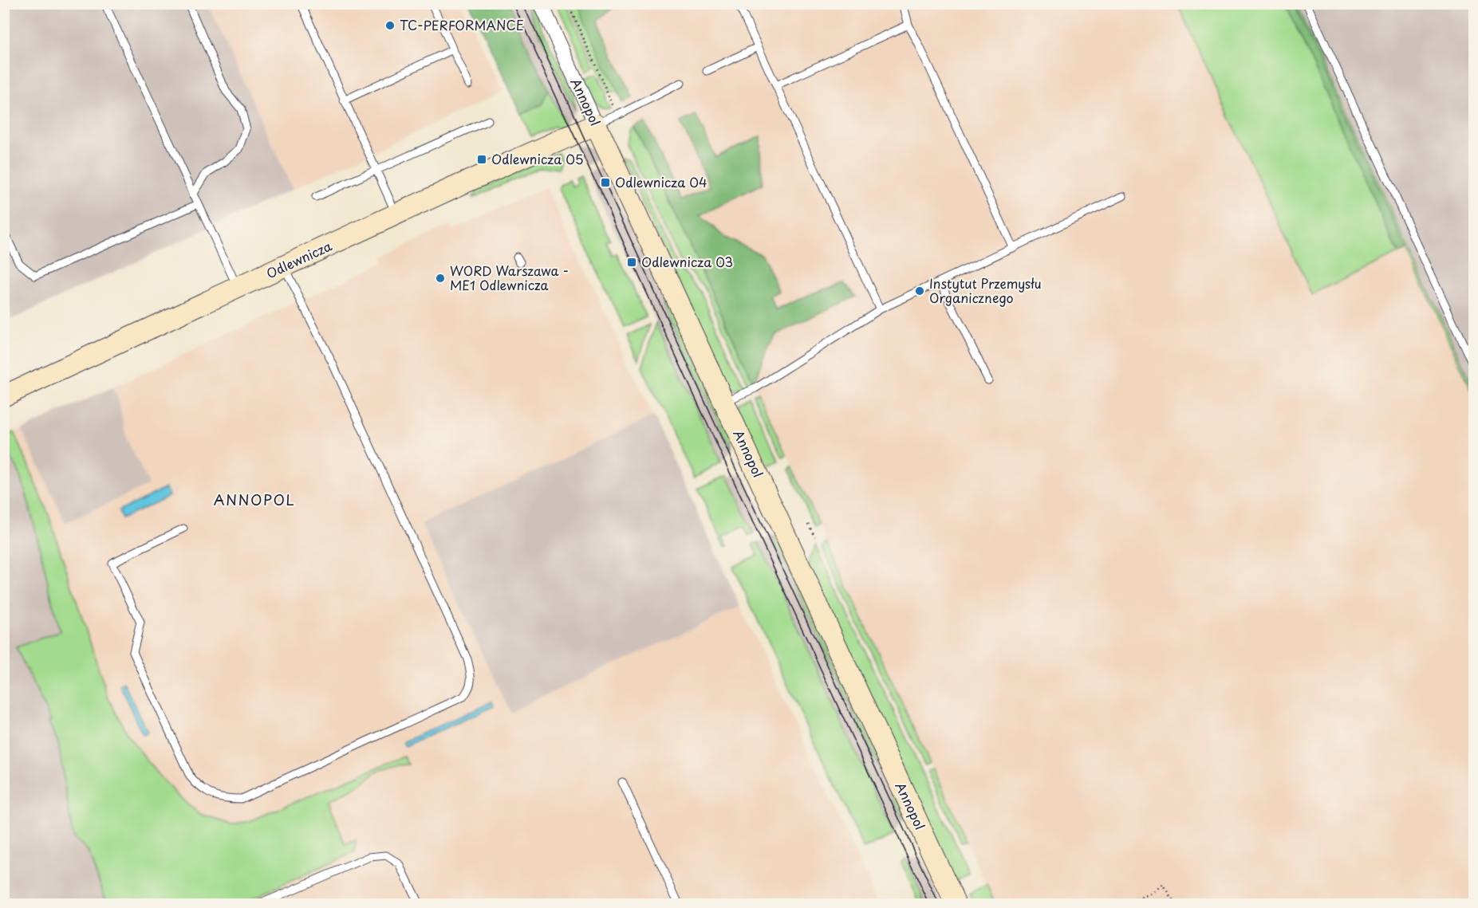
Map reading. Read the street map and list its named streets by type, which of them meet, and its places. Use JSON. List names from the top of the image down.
{
  "streets": {
    "street": ["Annopol", "Odlewnicza"]
  },
  "crossings": [
    ["Annopol", "Odlewnicza"]
  ],
  "districts": ["ANNOPOL"],
  "places": {
    "other": ["TC-PERFORMANCE", "WORD Warszawa - ME1 Odlewnicza", "Instytut Przemysłu Organicznego"],
    "transit": ["Odlewnicza 05", "Odlewnicza 04", "Odlewnicza 03"]
  }
}
